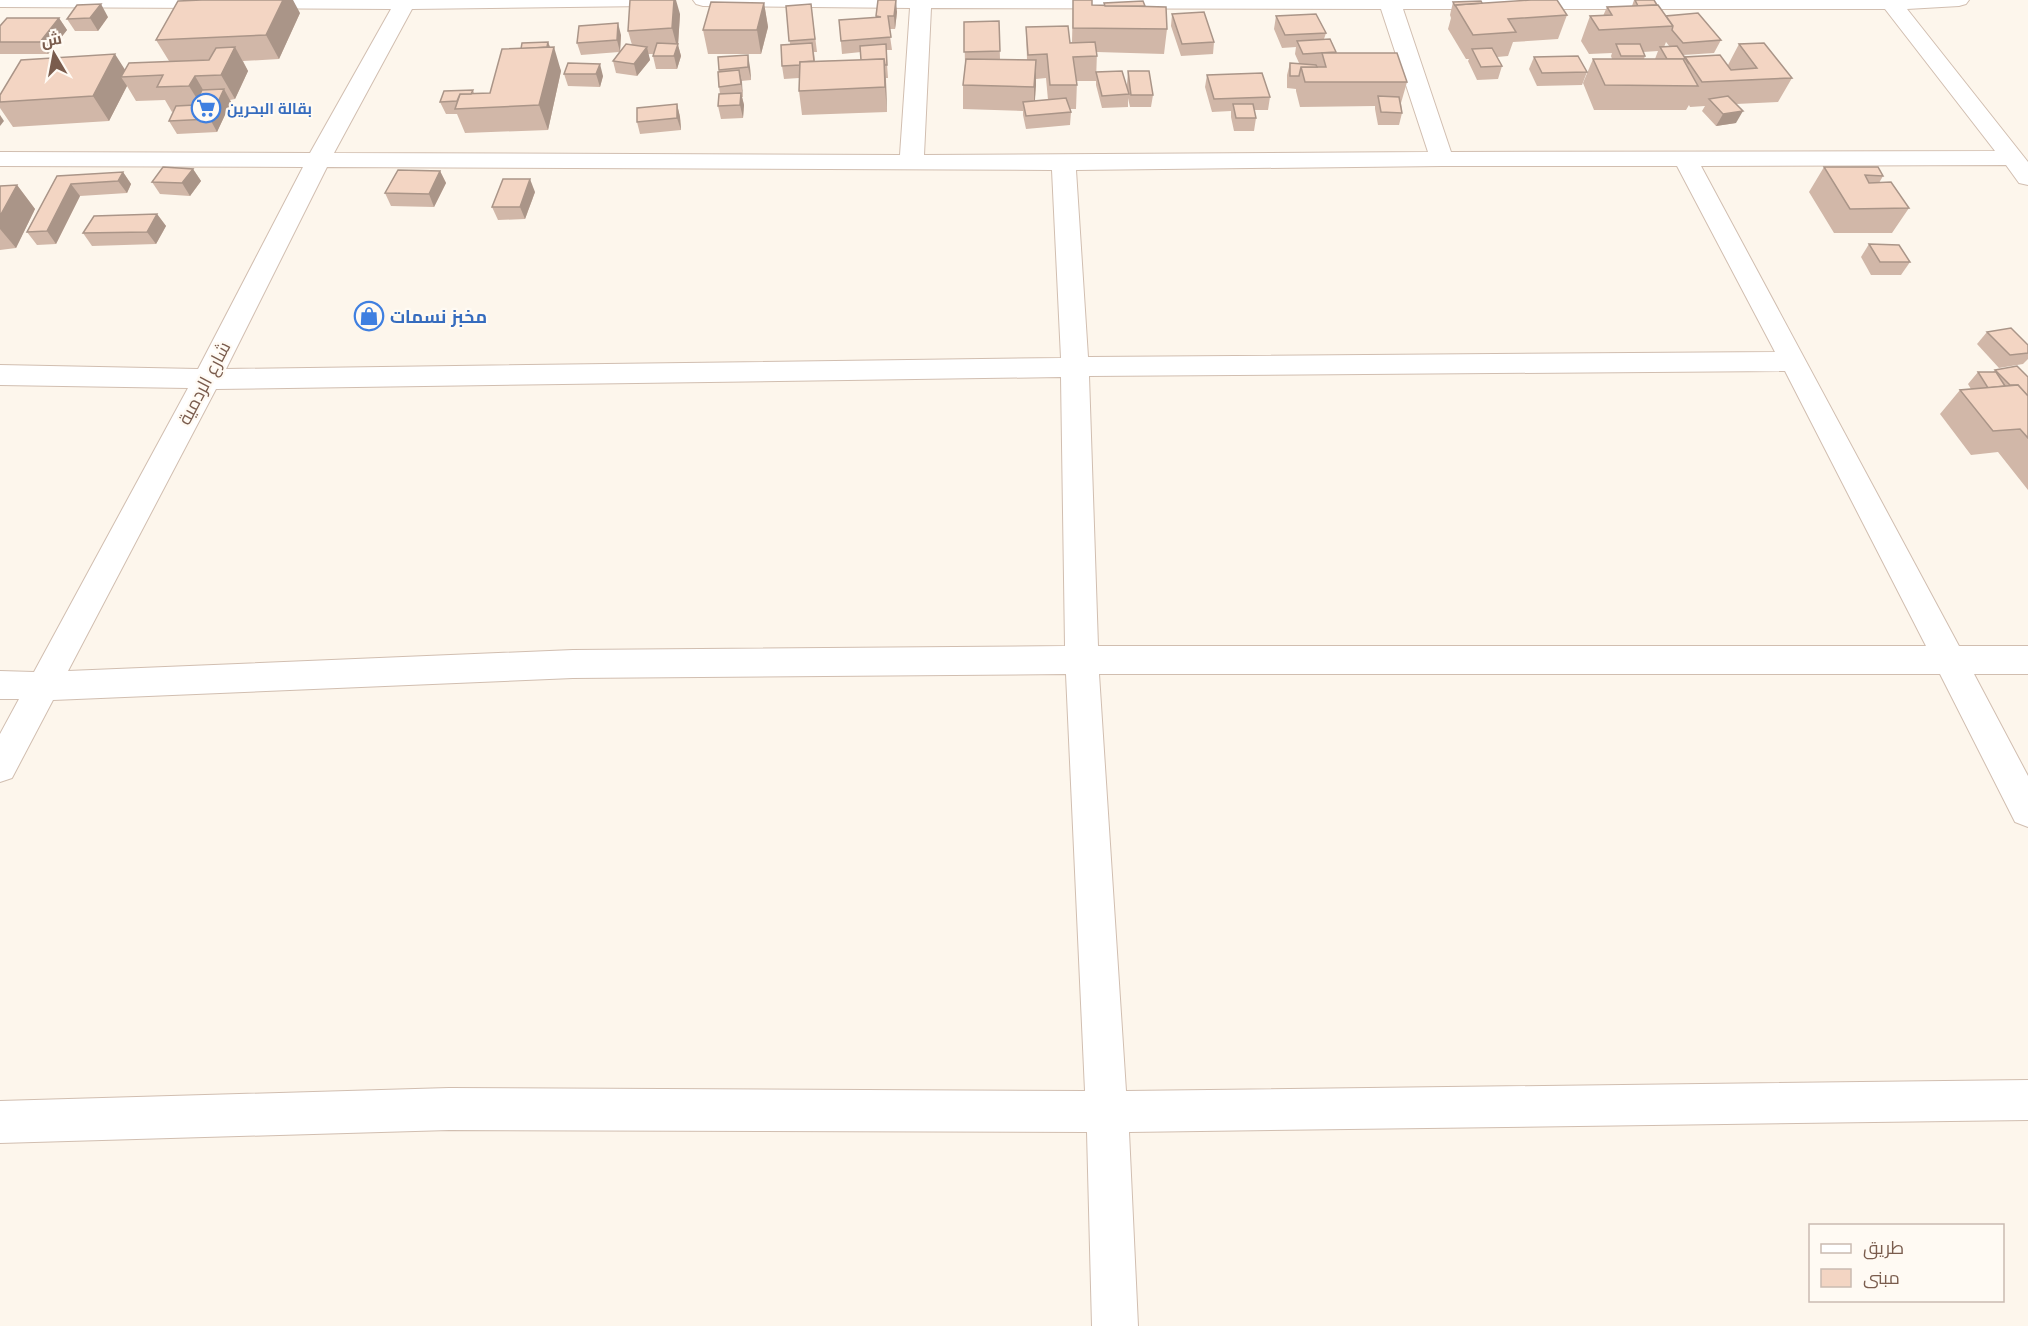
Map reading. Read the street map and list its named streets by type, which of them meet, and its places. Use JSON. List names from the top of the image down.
{
  "streets": {
    "street": ["شارع الردمية"]
  },
  "places": {
    "supermarket": ["بقالة البحرين"],
    "shop": ["مخبز نسمات"]
  },
  "legend": ["طريق", "مبنى"],
  "north": "top"
}
